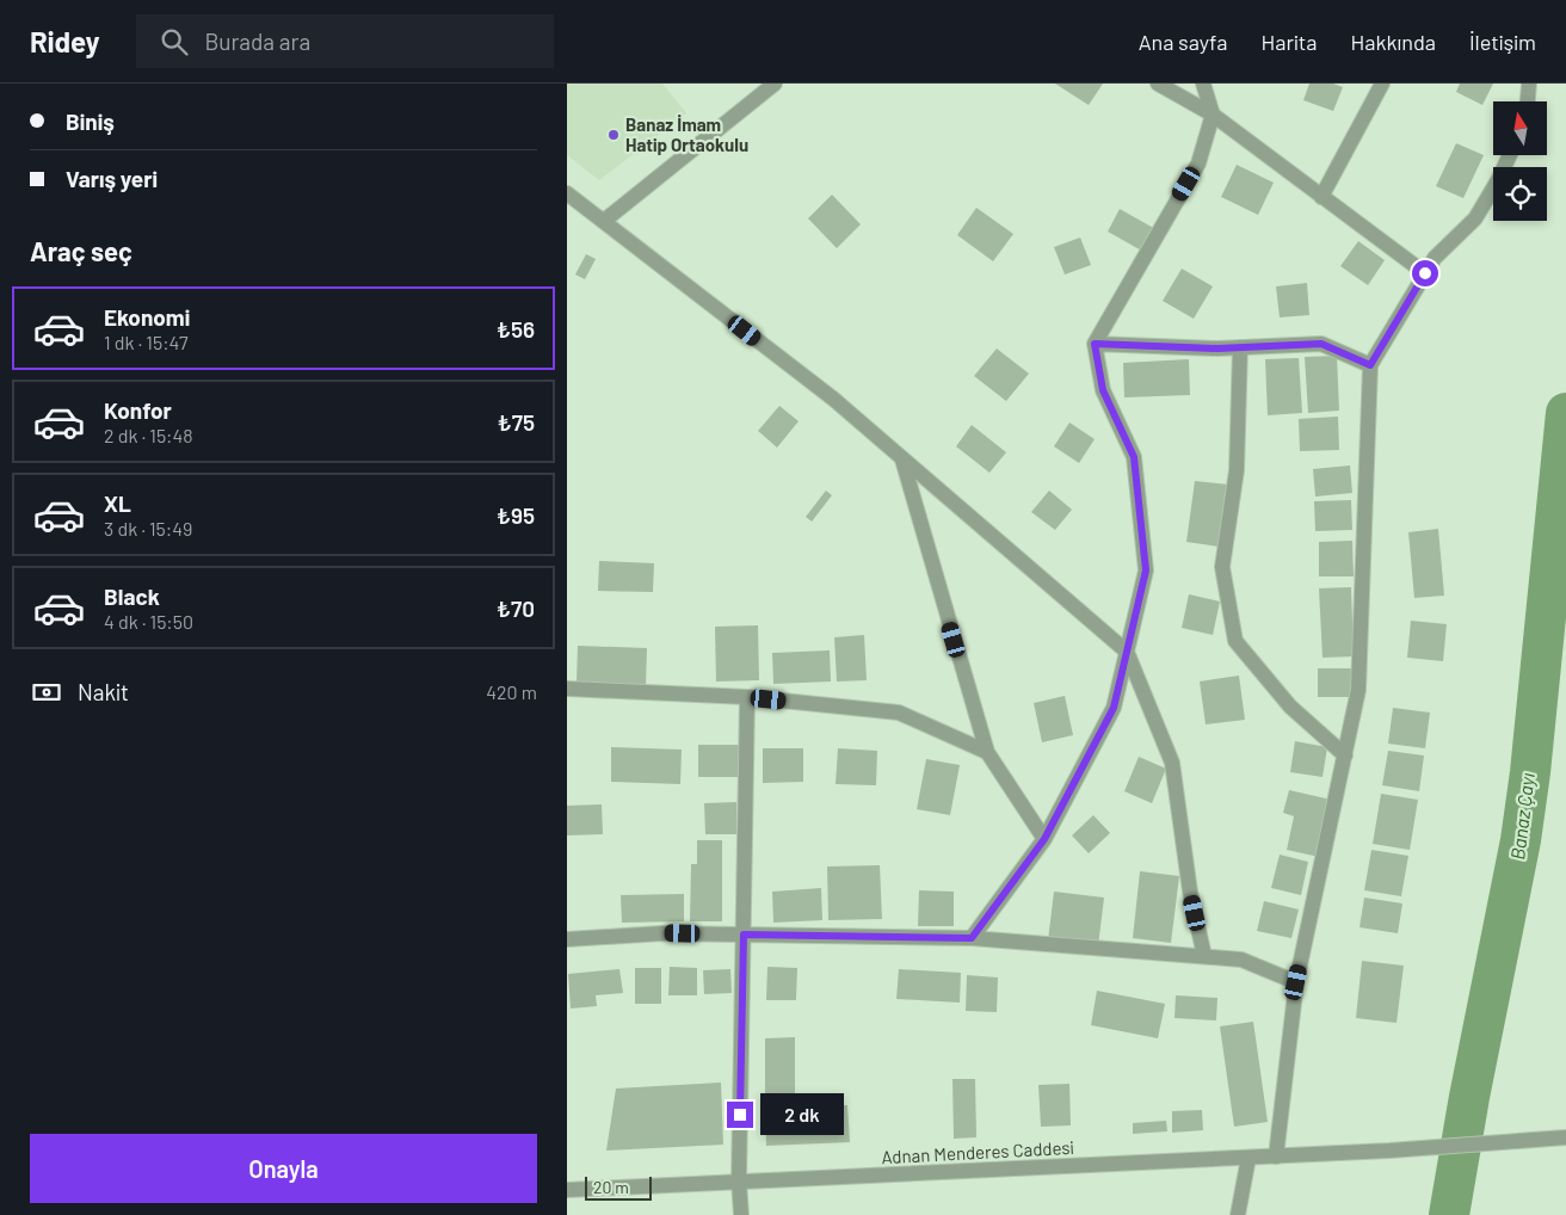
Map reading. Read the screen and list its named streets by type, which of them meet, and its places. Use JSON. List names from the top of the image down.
{
  "streets": {
    "street": ["Adnan Menderes Caddesi"]
  },
  "water": ["Banaz Çayı"],
  "places": ["Banaz İmam Hatip Ortaokulu"],
  "scale_bar": "20 m",
  "north": "top",
  "page": {
    "header": "Ridey",
    "search": "Burada ara",
    "nav": [
      "Ana sayfa",
      "Harita",
      "Hakkında",
      "İletişim"
    ],
    "banner": ["Biniş", "Varış yeri"],
    "heading": "Araç seç",
    "list": [
      {
        "name": "Ekonomi",
        "note": "1 dk · 15:47",
        "value": "₺56"
      },
      {
        "name": "Konfor",
        "note": "2 dk · 15:48",
        "value": "₺75"
      },
      {
        "name": "XL",
        "note": "3 dk · 15:49",
        "value": "₺95"
      },
      {
        "name": "Black",
        "note": "4 dk · 15:50",
        "value": "₺70"
      }
    ],
    "pay": ["Nakit", "420 m"],
    "bubble": "2 dk",
    "buttons": "Onayla",
    "scale": "20 m"
  }
}
